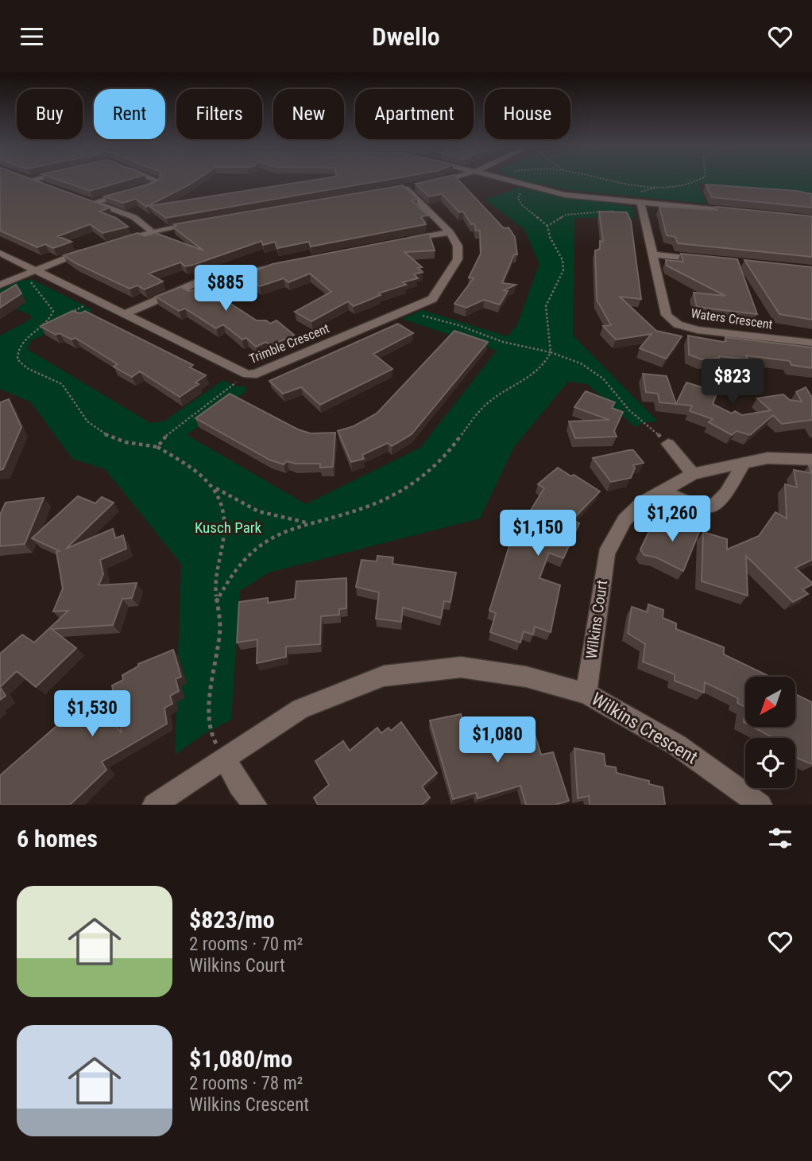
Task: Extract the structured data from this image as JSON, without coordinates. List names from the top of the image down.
{
  "streets": {
    "street": [
      "Waters Crescent",
      "Trimble Crescent",
      "Wilkins Court",
      "Wilkins Crescent"
    ]
  },
  "crossings": [
    ["Wilkins Court", "Wilkins Crescent"]
  ],
  "parks": ["Kusch Park"],
  "north": "bottom left",
  "page": {
    "header": "Dwello",
    "chip": [
      "Buy",
      "Rent",
      "Filters",
      "New",
      "Apartment",
      "House"
    ],
    "price": [
      "$885",
      "$823",
      "$1,260",
      "$1,150",
      "$1,530",
      "$1,080"
    ],
    "heading": "6 homes",
    "list": [
      {
        "name": "$823/mo",
        "note": "2 rooms · 70 m² · Wilkins Court"
      },
      {
        "name": "$1,080/mo",
        "note": "2 rooms · 78 m² · Wilkins Crescent"
      }
    ]
  }
}
